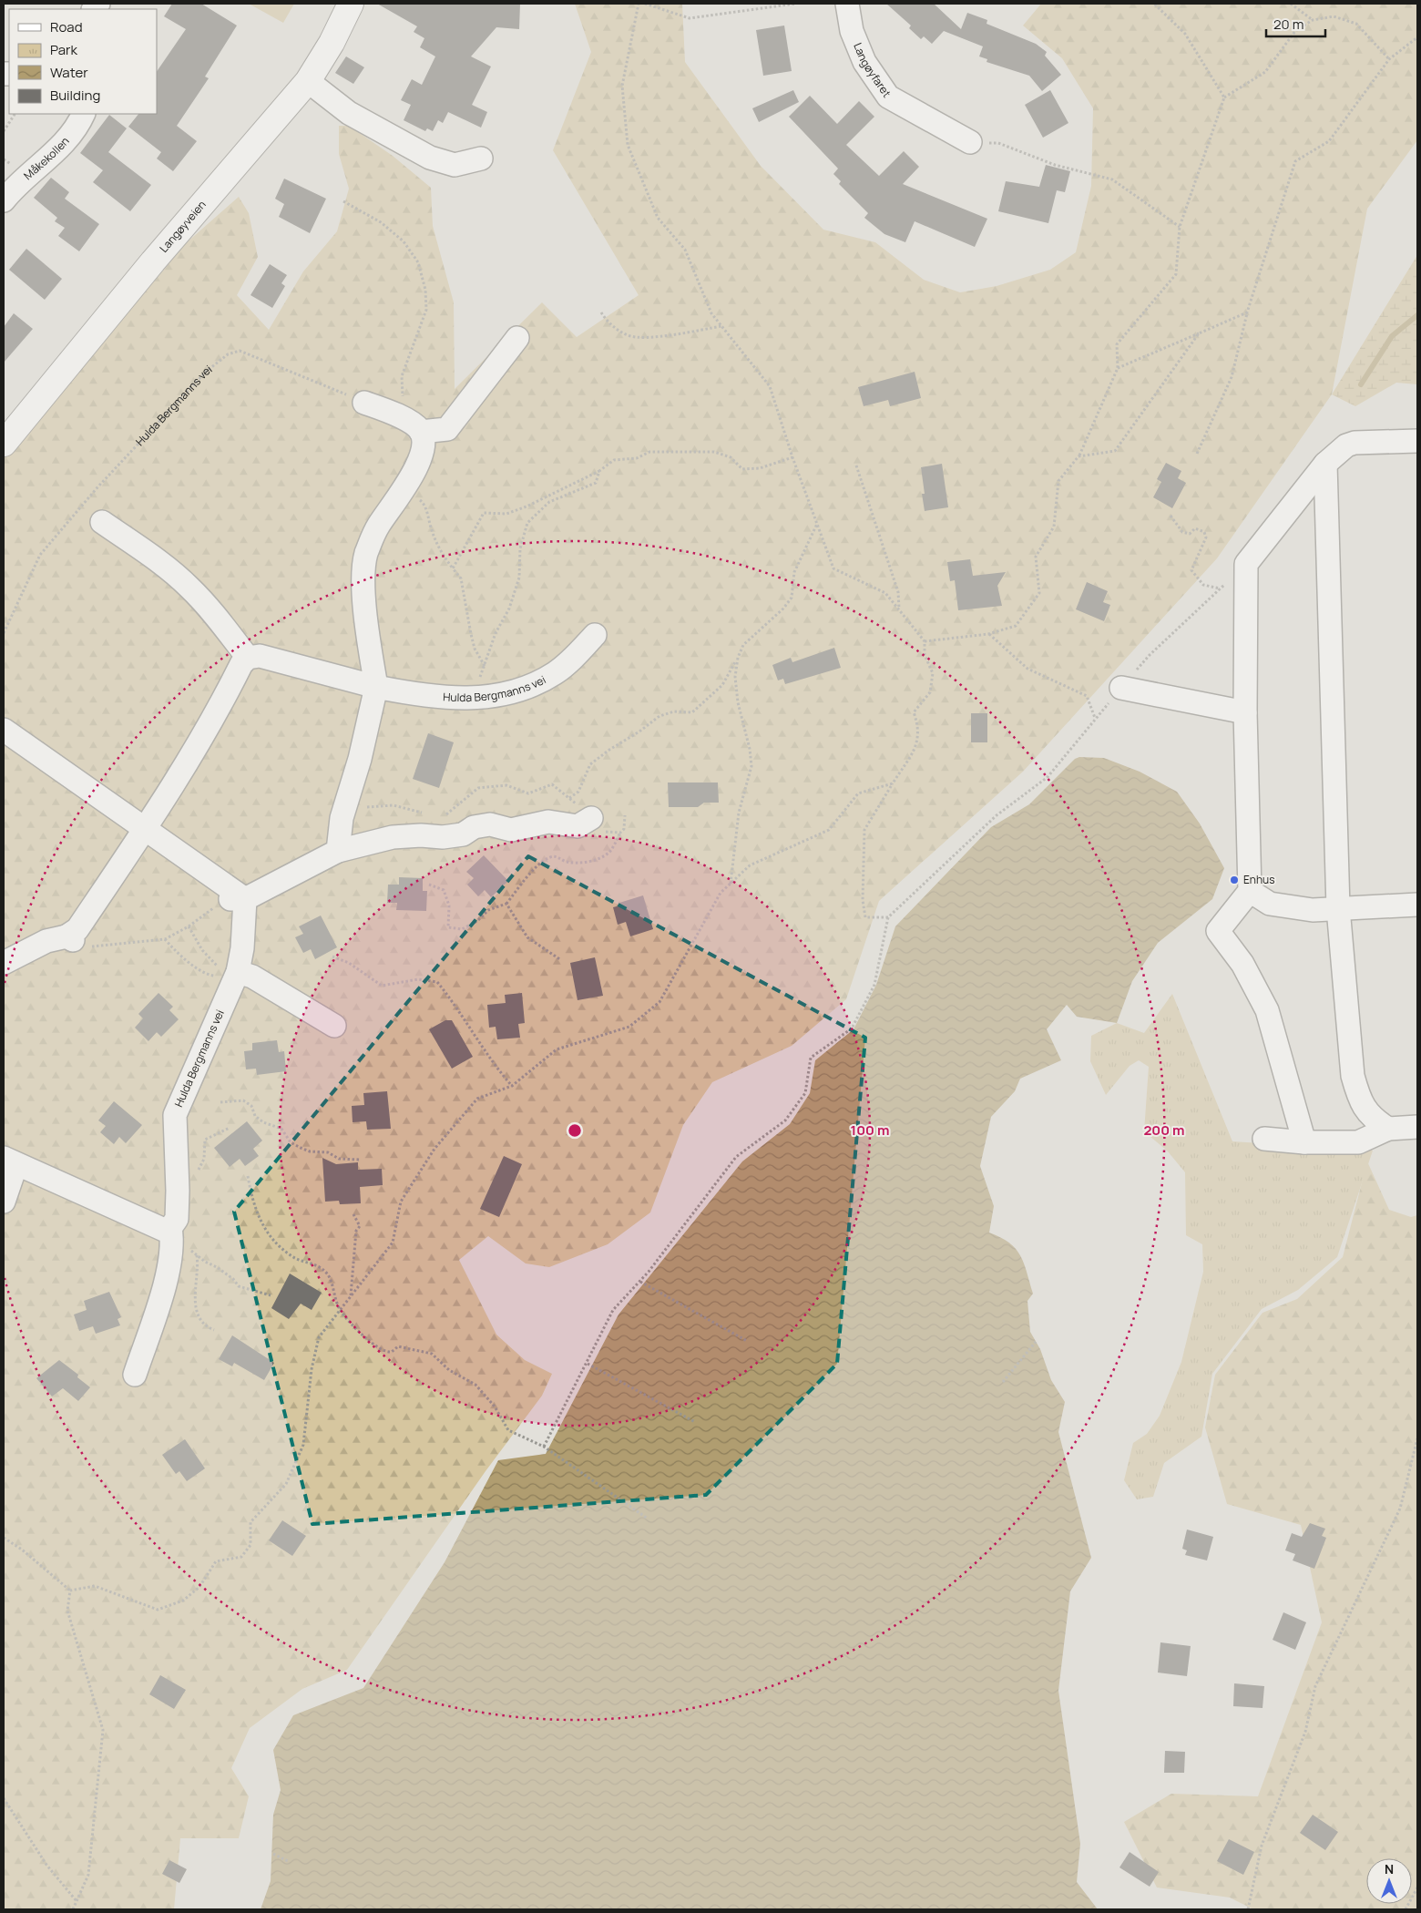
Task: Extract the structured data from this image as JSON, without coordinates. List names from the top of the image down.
{
  "streets": {
    "main road": ["Langøyveien"],
    "street": ["Langøyfaret", "Måkekollen", "Hulda Bergmanns vei"]
  },
  "places": ["Enhus"],
  "legend": [
    "Road",
    "Park",
    "Water",
    "Building"
  ],
  "scale_bar": "20 m",
  "north": "top",
  "rings": ["100 m", "200 m"]
}
